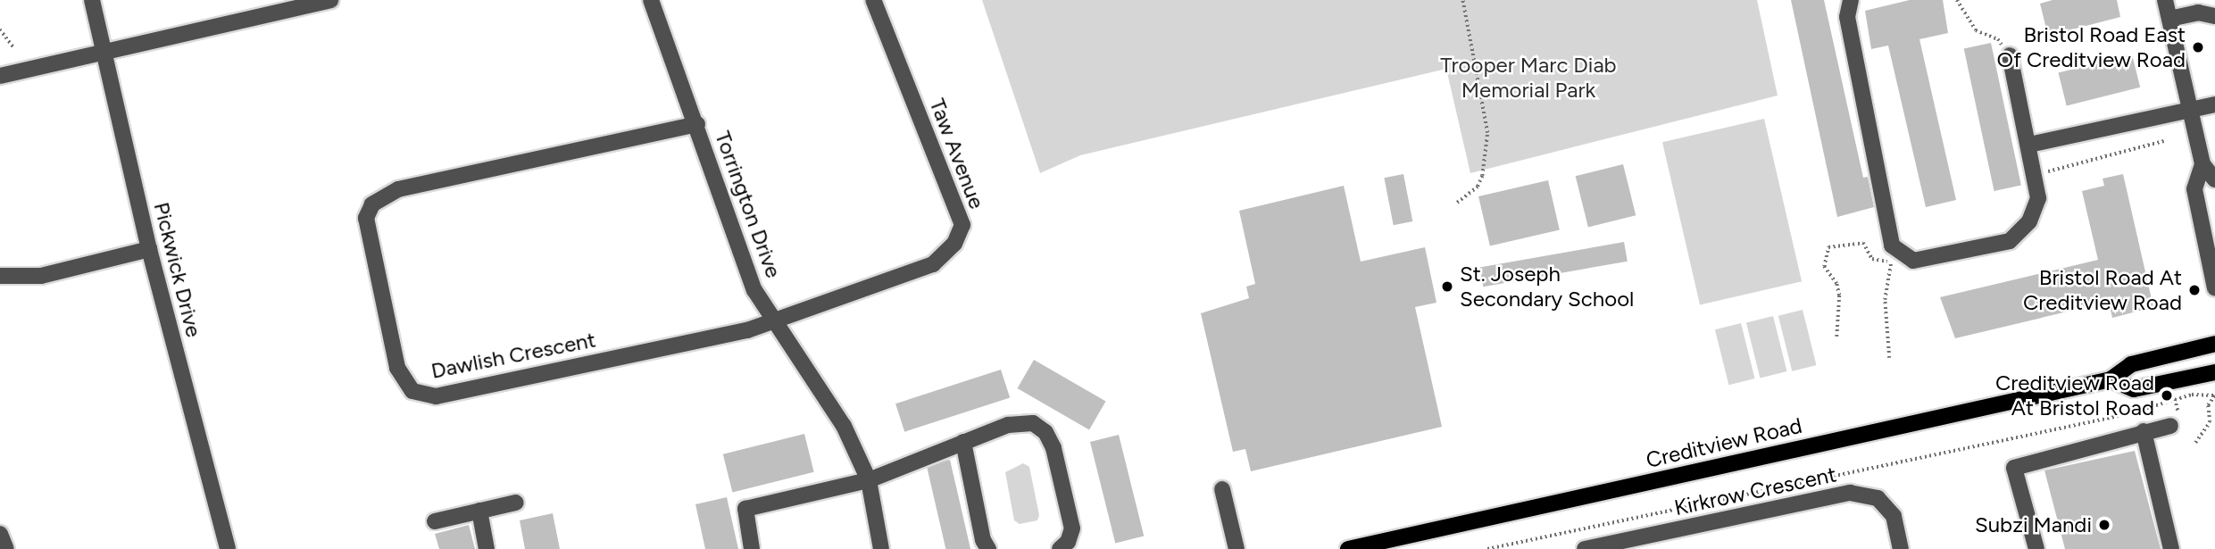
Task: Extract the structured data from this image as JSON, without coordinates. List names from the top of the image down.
{
  "streets": {
    "main road": ["Creditview Road"],
    "street": [
      "Taw Avenue",
      "Torrington Drive",
      "Pickwick Drive",
      "Dawlish Crescent",
      "Kirkrow Crescent"
    ]
  },
  "crossings": [
    ["Taw Avenue", "Torrington Drive"],
    ["Taw Avenue", "Dawlish Crescent"],
    ["Torrington Drive", "Dawlish Crescent"]
  ],
  "parks": ["Trooper Marc Diab Memorial Park"],
  "places": [
    "Bristol Road East Of Creditview Road",
    "St. Joseph Secondary School",
    "Bristol Road At Creditview Road",
    "Creditview Road At Bristol Road",
    "Subzi Mandi"
  ]
}
